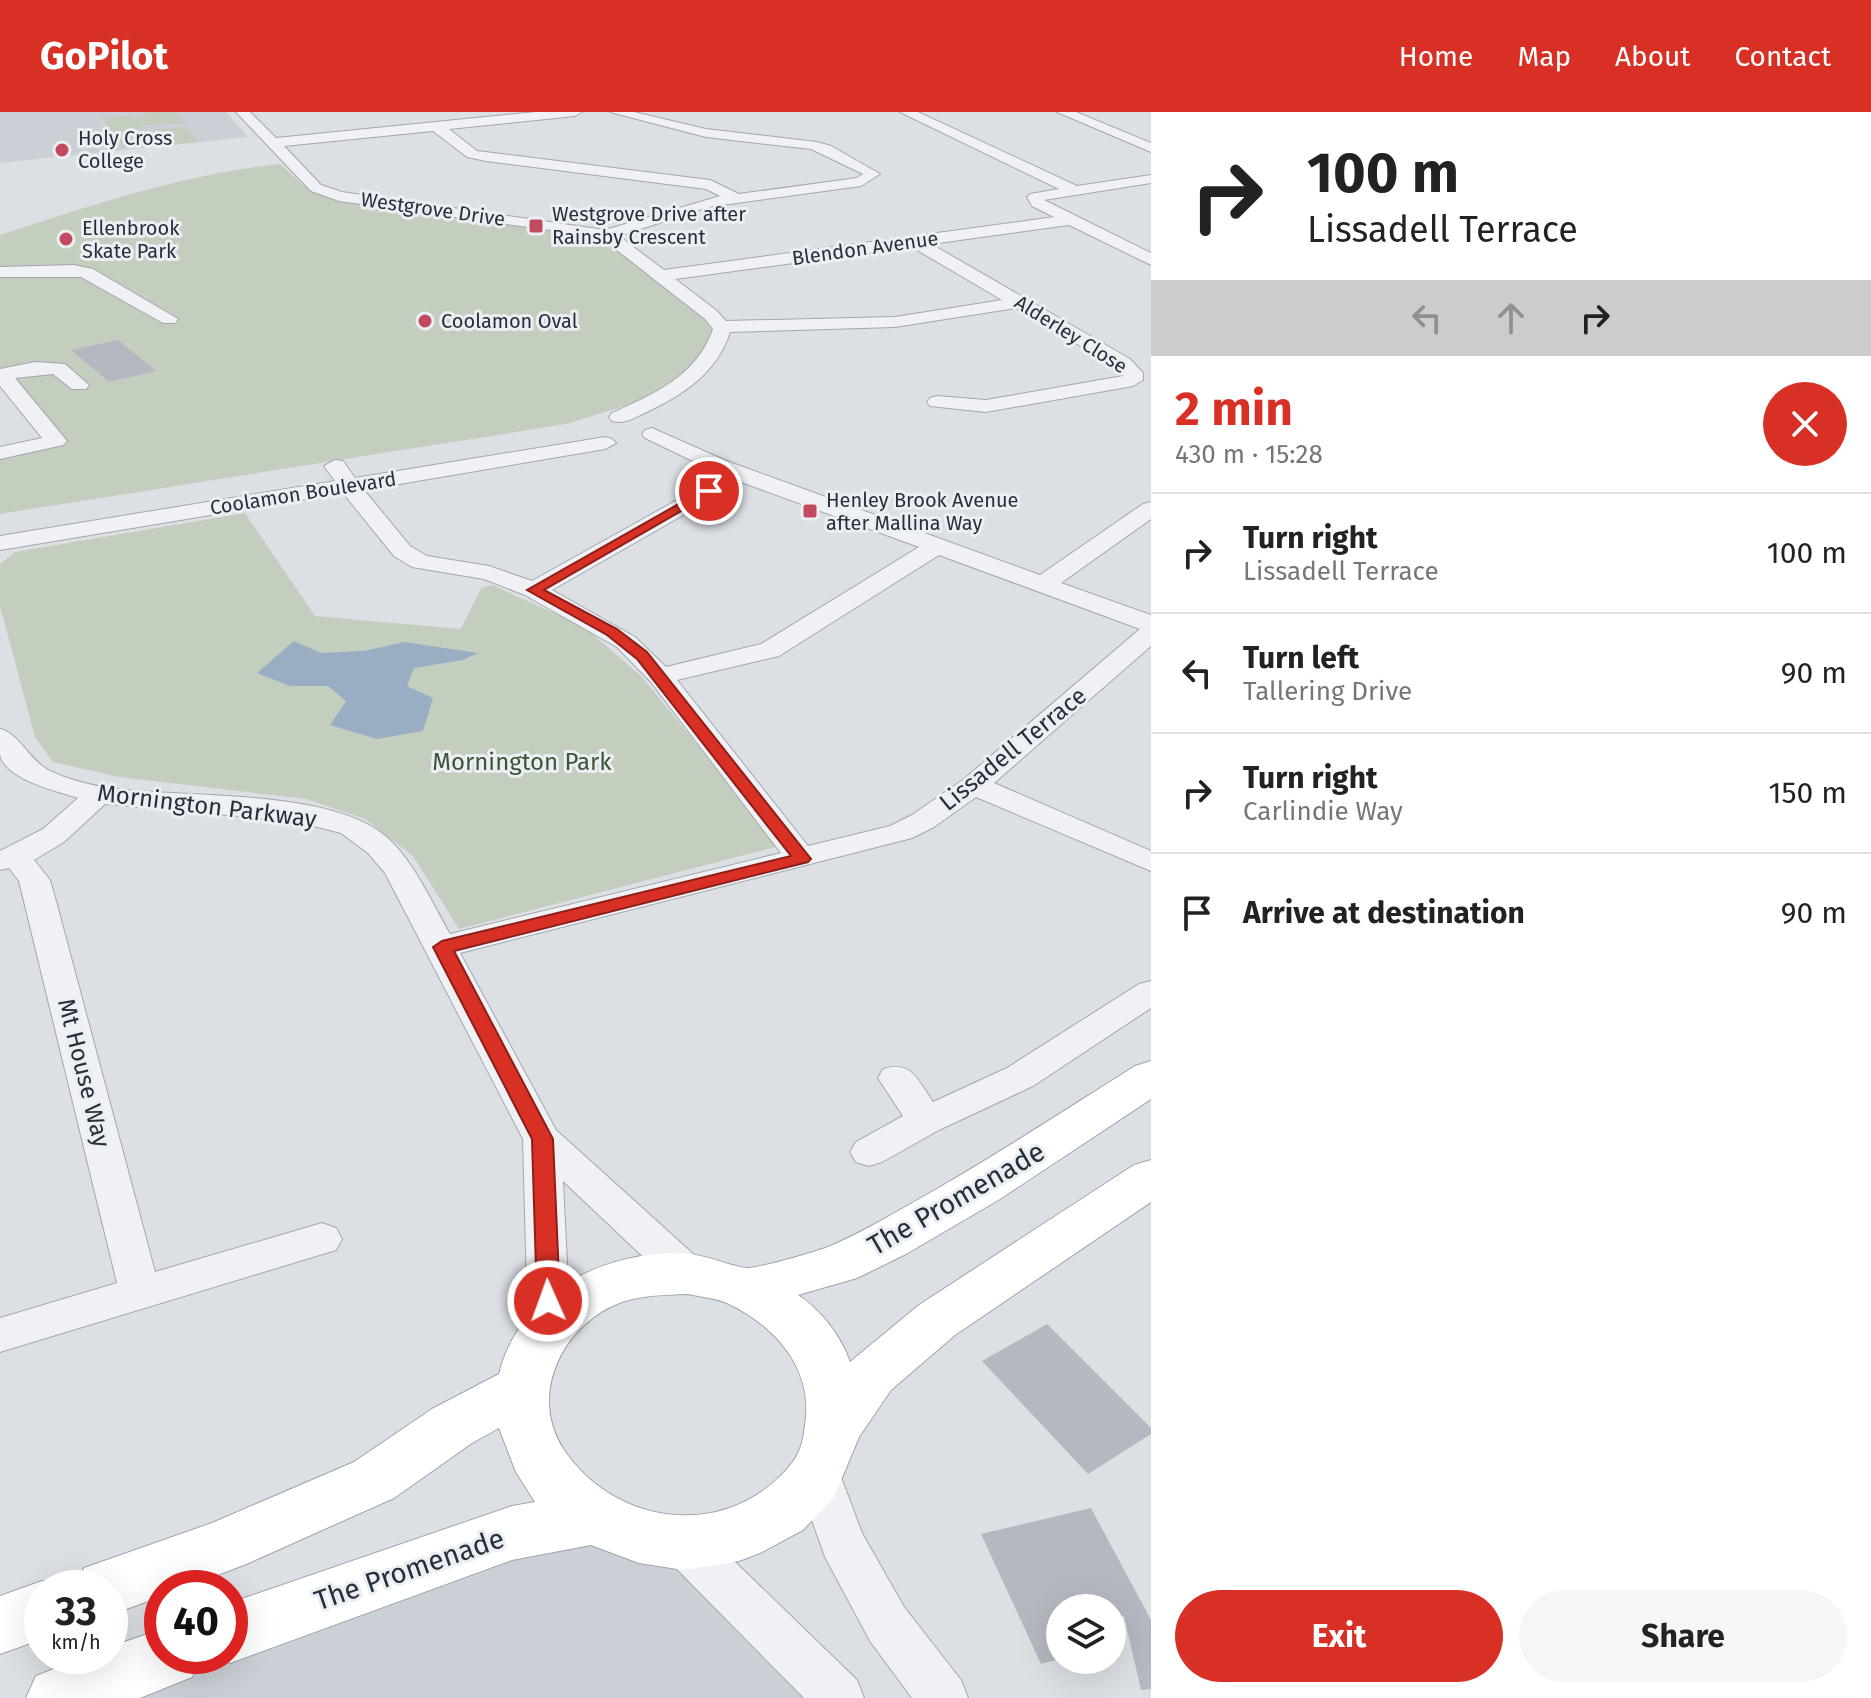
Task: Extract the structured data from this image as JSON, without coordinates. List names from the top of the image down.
{
  "streets": {
    "main road": ["The Promenade"],
    "street": [
      "Westgrove Drive",
      "Blendon Avenue",
      "Alderley Close",
      "Coolamon Boulevard",
      "Lissadell Terrace",
      "Mornington Parkway",
      "Mt House Way"
    ]
  },
  "crossings": [
    ["Westgrove Drive", "Blendon Avenue"],
    ["Blendon Avenue", "Alderley Close"],
    ["Lissadell Terrace", "Mornington Parkway"]
  ],
  "parks": ["Mornington Park"],
  "places": {
    "other": ["Holy Cross College", "Ellenbrook Skate Park", "Coolamon Oval"],
    "transit": ["Westgrove Drive after Rainsby Crescent", "Henley Brook Avenue after Mallina Way"]
  },
  "page": {
    "header": "GoPilot",
    "nav": [
      "Home",
      "Map",
      "About",
      "Contact"
    ],
    "turn": ["100 m", "Lissadell Terrace"],
    "heading": ["2 min", "430 m · 15:28"],
    "list": [
      {
        "name": "Turn right",
        "note": "Lissadell Terrace",
        "value": "100 m"
      },
      {
        "name": "Turn left",
        "note": "Tallering Drive",
        "value": "90 m"
      },
      {
        "name": "Turn right",
        "note": "Carlindie Way",
        "value": "150 m"
      },
      {
        "name": "Arrive at destination",
        "value": "90 m"
      }
    ],
    "speed": "33 km/h",
    "limit": "40",
    "buttons": ["Exit", "Share"]
  }
}
